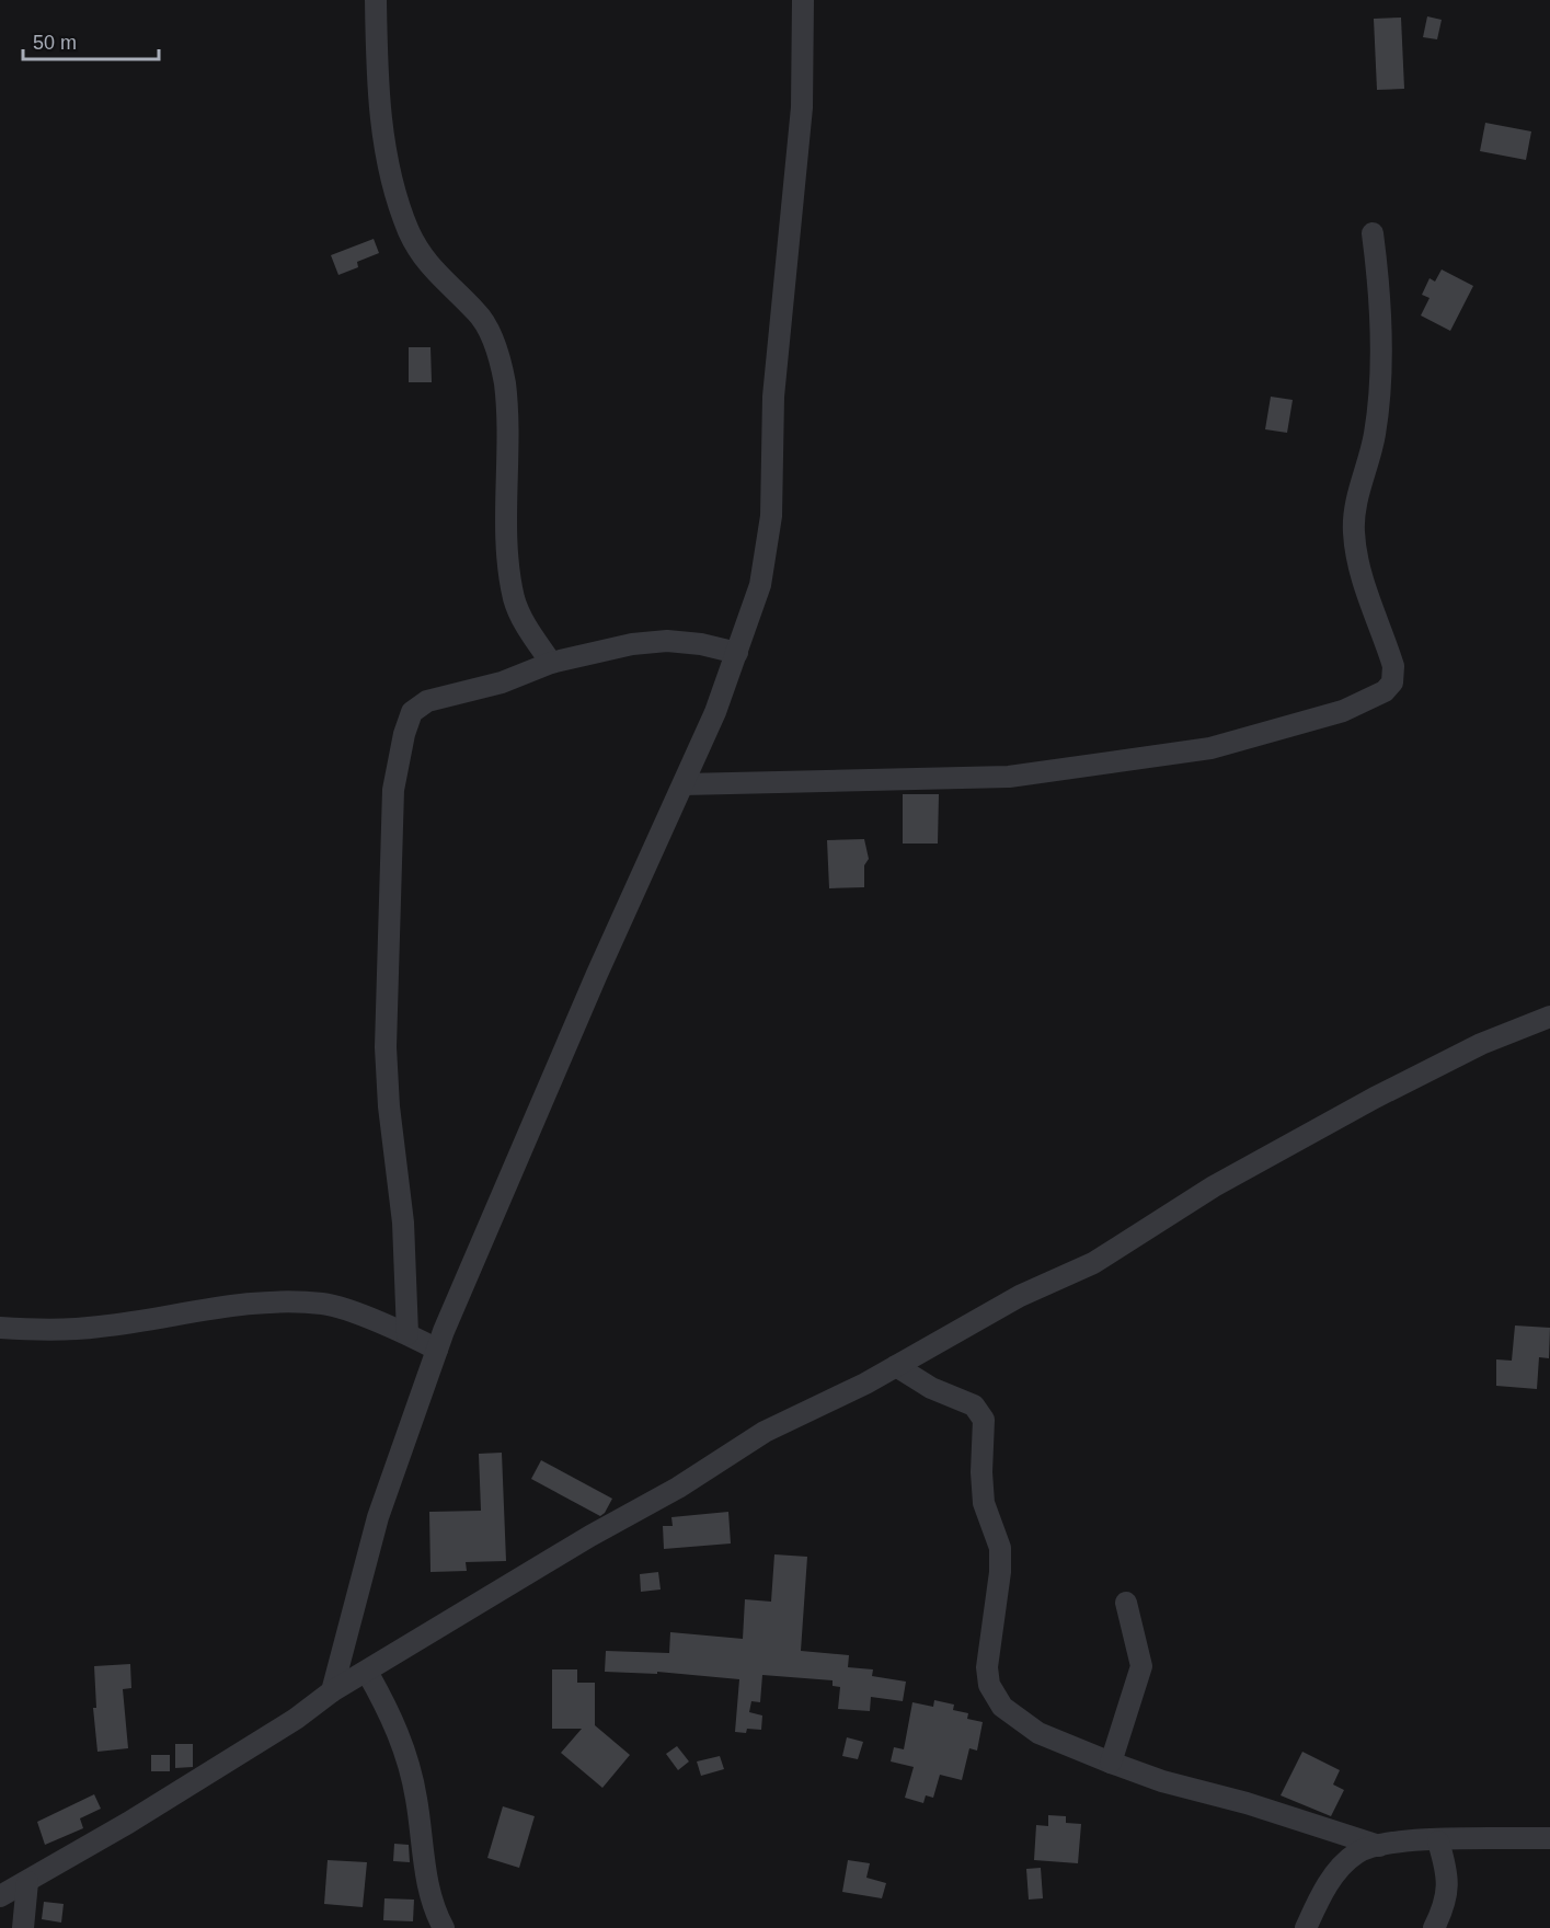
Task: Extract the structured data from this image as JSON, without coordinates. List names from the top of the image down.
{
  "scale_bar": "50 m"
}
